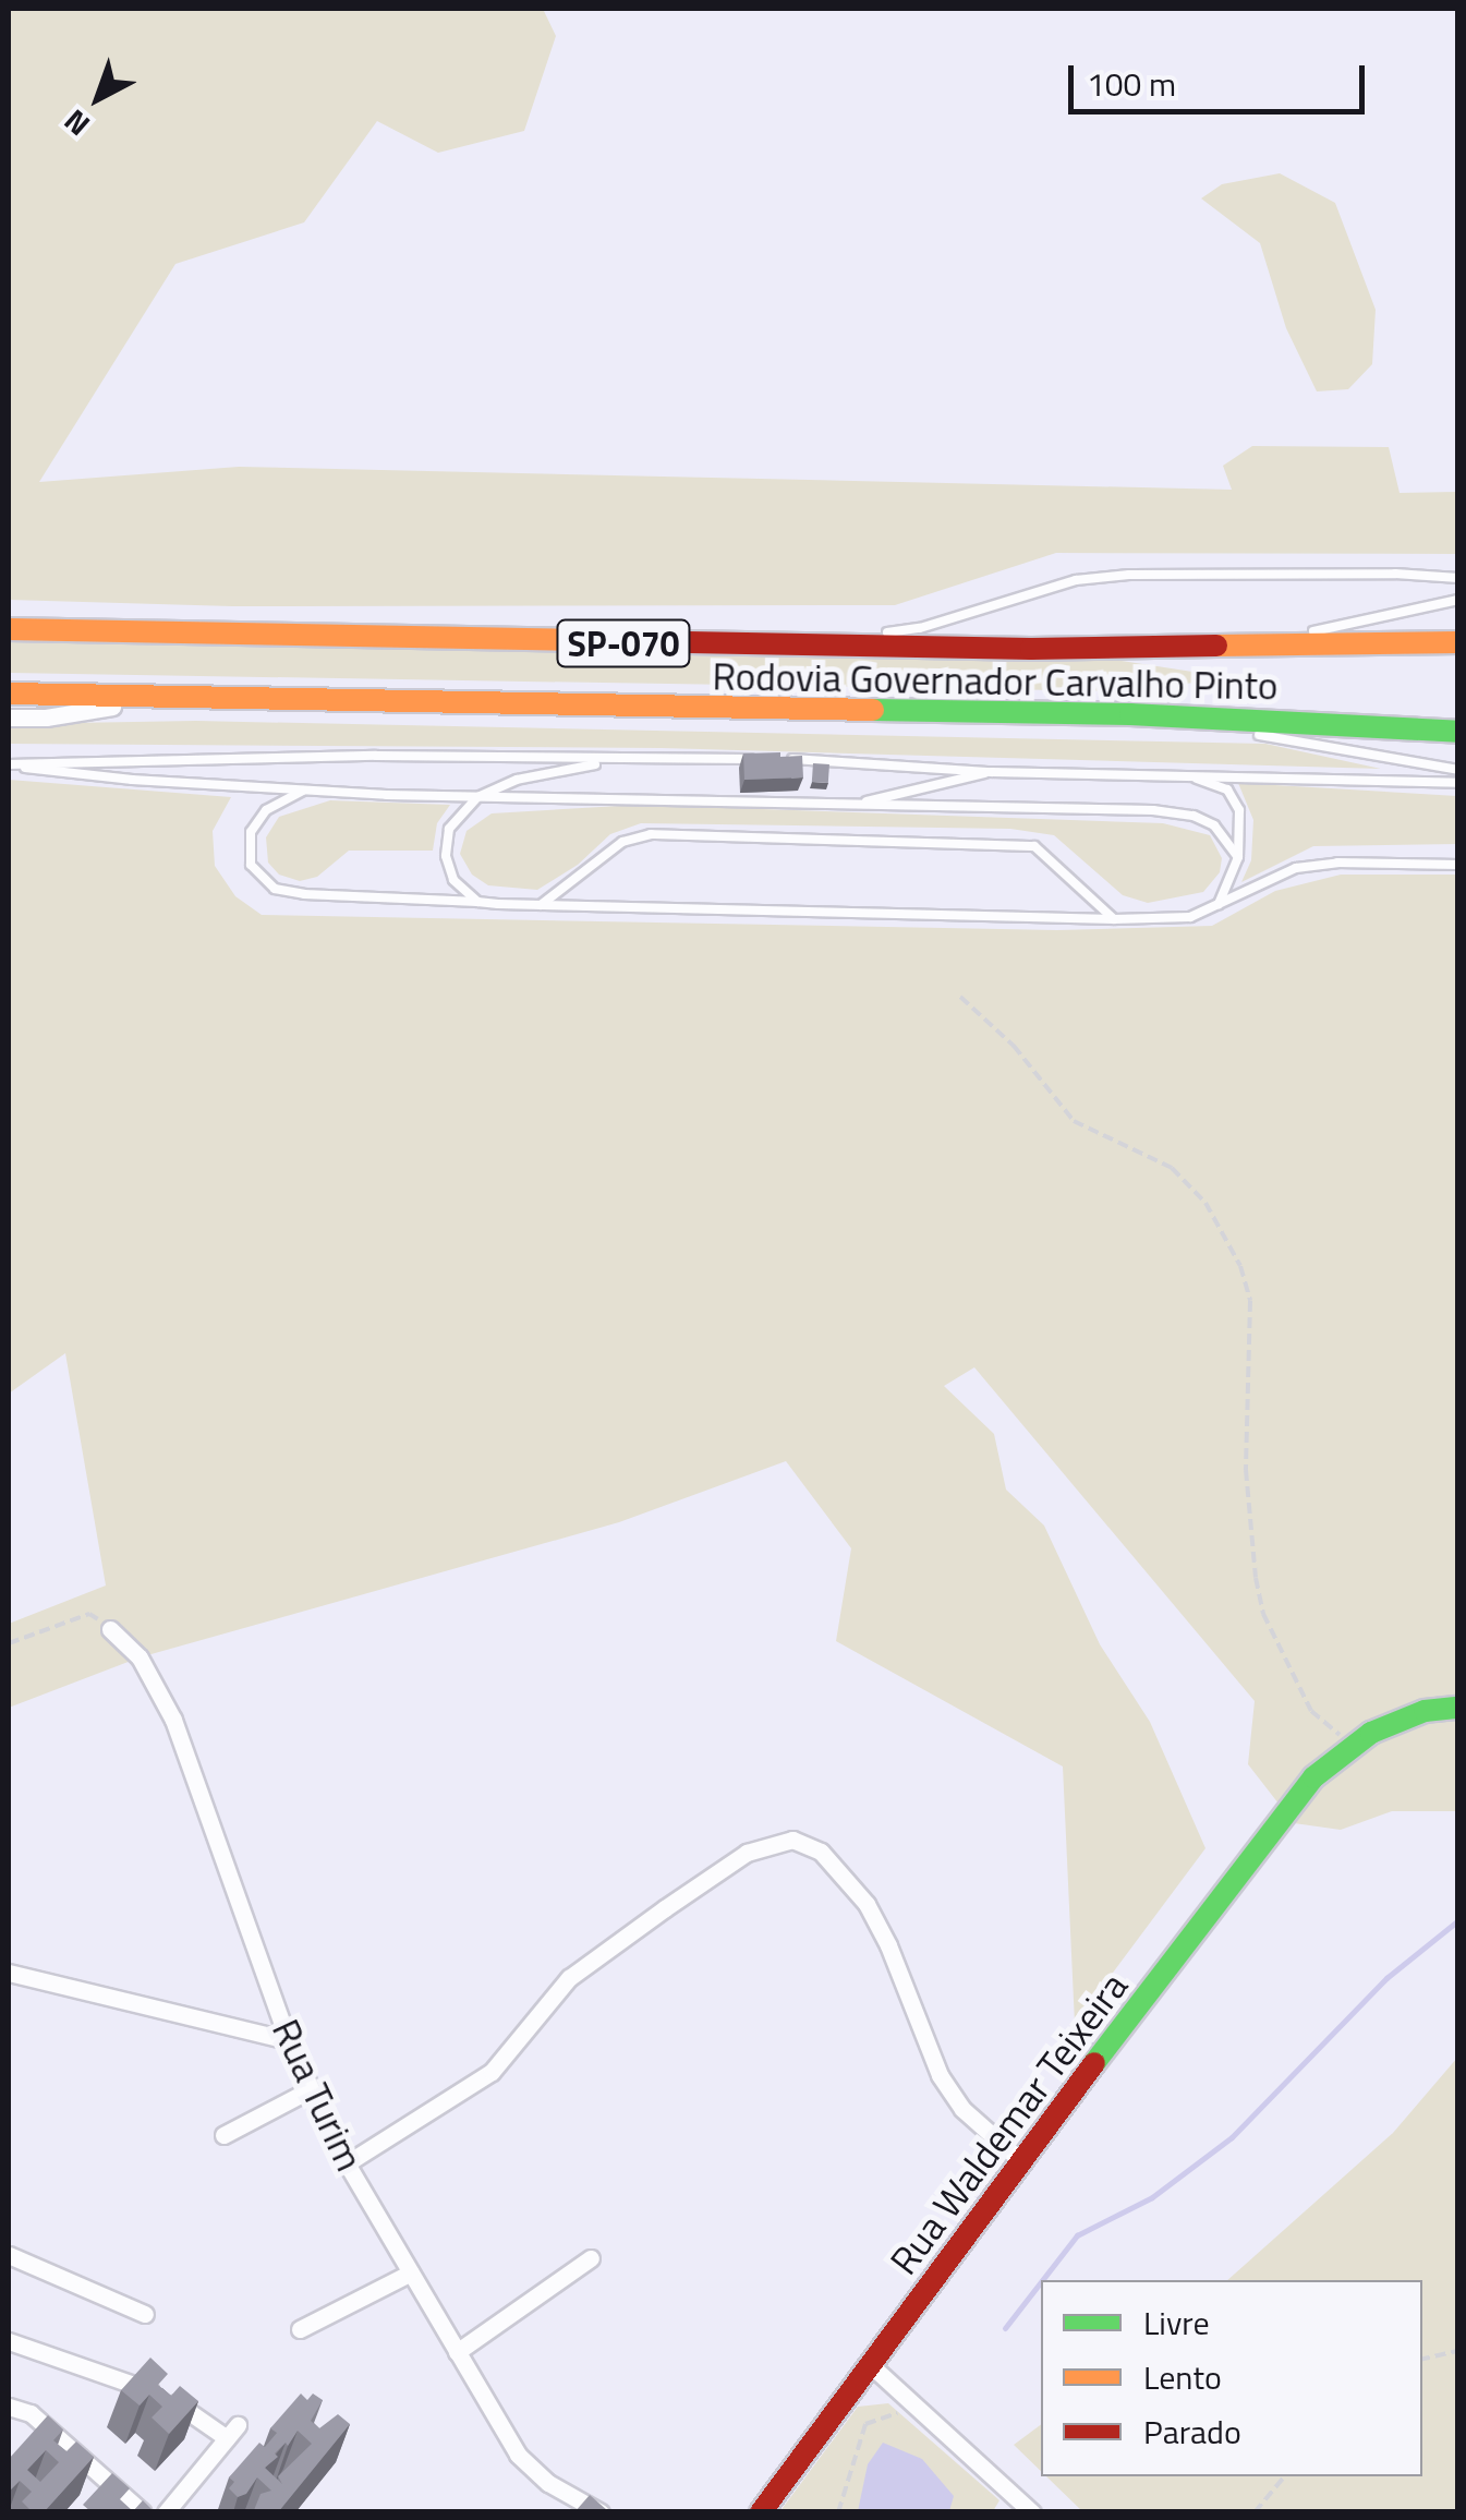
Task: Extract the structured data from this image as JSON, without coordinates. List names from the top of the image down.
{
  "streets": {
    "main road": ["SP-070", "Rodovia Governador Carvalho Pinto", "Rua Waldemar Teixeira"],
    "street": ["Rua Turim"]
  },
  "legend": ["Livre", "Lento", "Parado"],
  "scale_bar": "100 m",
  "north": "bottom left"
}
